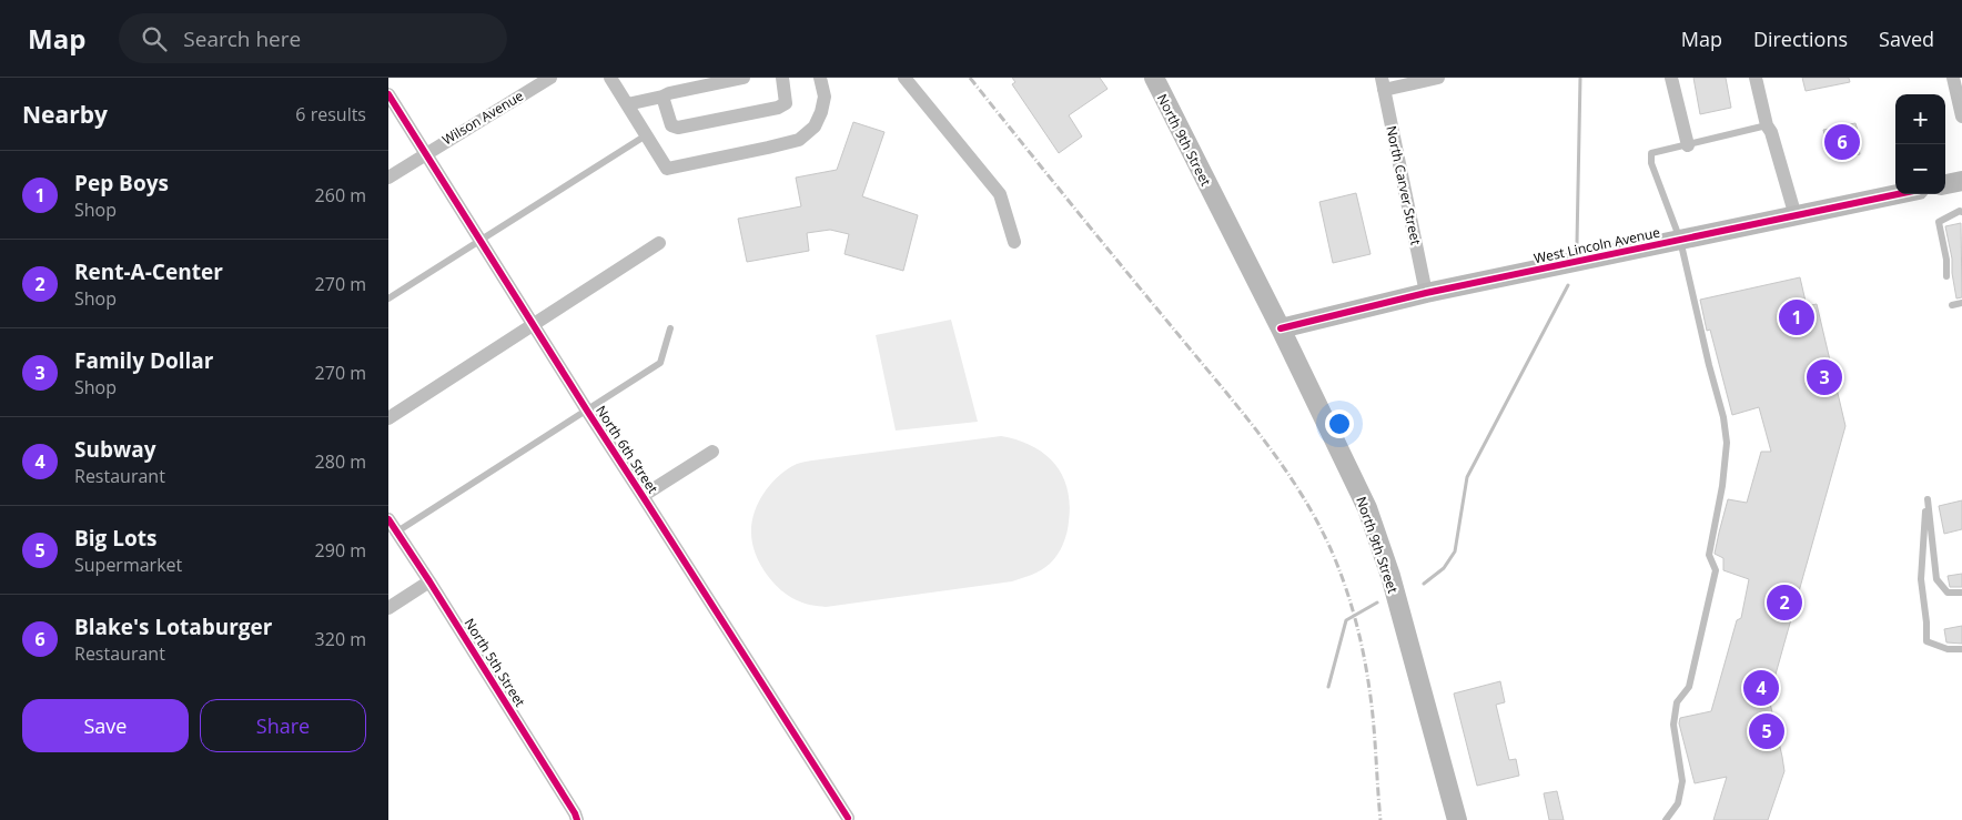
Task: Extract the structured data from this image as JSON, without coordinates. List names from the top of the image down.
{
  "streets": {
    "main road": ["North 9th Street", "West Lincoln Avenue"],
    "street": [
      "Wilson Avenue",
      "North Carver Street",
      "North 6th Street",
      "North 5th Street"
    ]
  },
  "crossings": [
    ["Wilson Avenue", "North 6th Street"],
    ["North 9th Street", "West Lincoln Avenue"],
    ["North Carver Street", "West Lincoln Avenue"]
  ],
  "page": {
    "header": "Map",
    "search": "Search here",
    "nav": ["Map", "Directions", "Saved"],
    "heading": ["Nearby", "6 results"],
    "map_buttons": ["+", "−"],
    "pins": [
      "6",
      "1",
      "3",
      "2",
      "4",
      "5"
    ],
    "list": [
      {
        "mark": "1",
        "name": "Pep Boys",
        "note": "Shop",
        "value": "260 m"
      },
      {
        "mark": "2",
        "name": "Rent-A-Center",
        "note": "Shop",
        "value": "270 m"
      },
      {
        "mark": "3",
        "name": "Family Dollar",
        "note": "Shop",
        "value": "270 m"
      },
      {
        "mark": "4",
        "name": "Subway",
        "note": "Restaurant",
        "value": "280 m"
      },
      {
        "mark": "5",
        "name": "Big Lots",
        "note": "Supermarket",
        "value": "290 m"
      },
      {
        "mark": "6",
        "name": "Blake's Lotaburger",
        "note": "Restaurant",
        "value": "320 m"
      }
    ],
    "buttons": ["Save", "Share"]
  }
}
